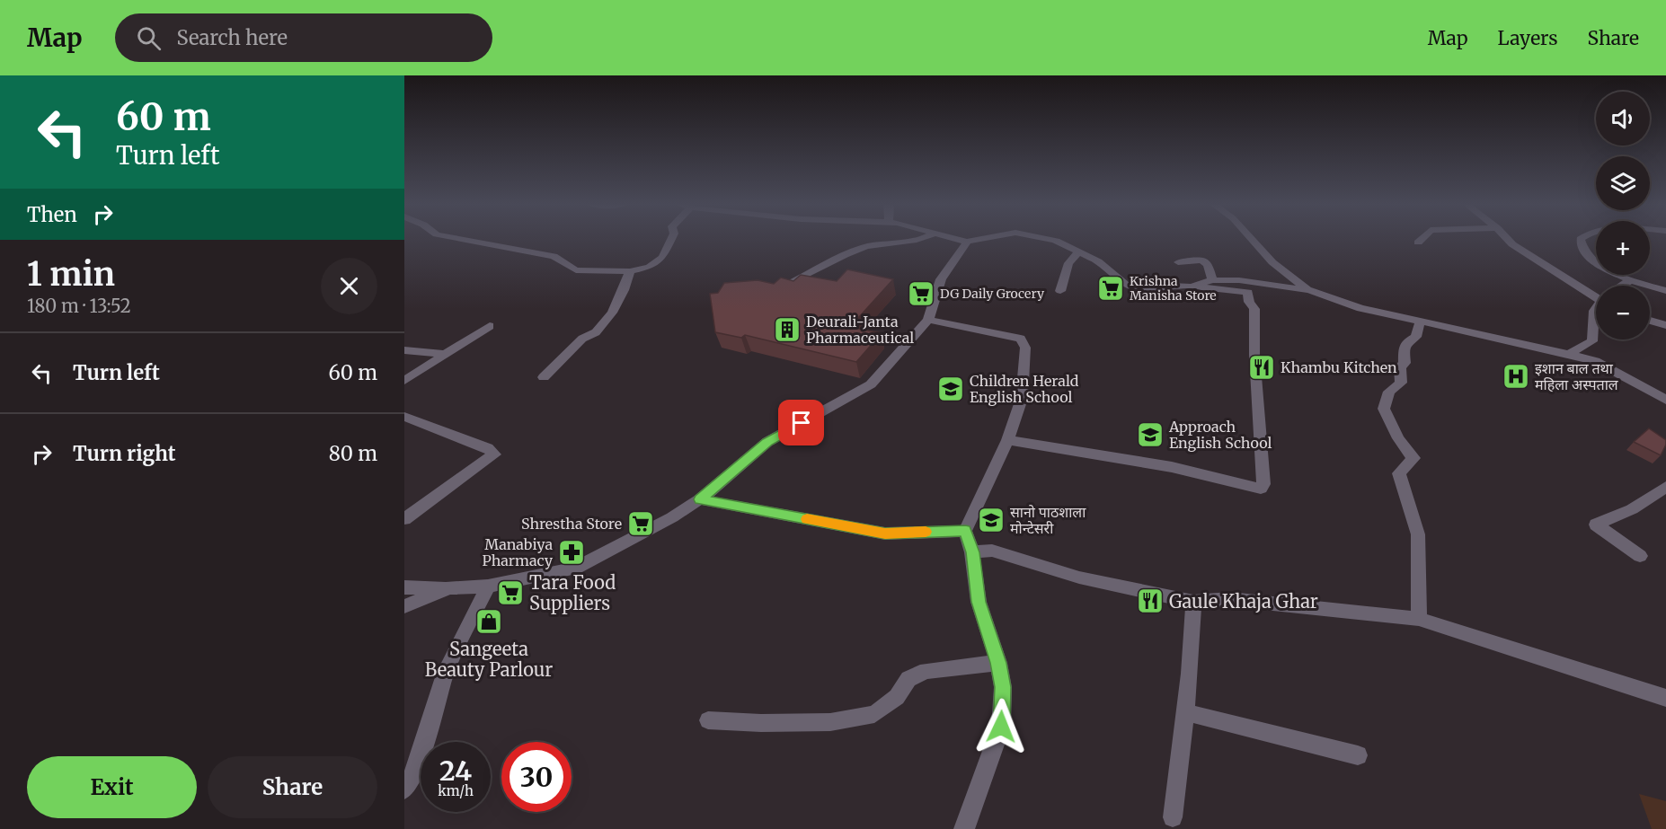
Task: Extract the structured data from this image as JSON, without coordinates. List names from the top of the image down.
{
  "places": {
    "supermarket": [
      "Krishna Manisha Store",
      "DG Daily Grocery",
      "Shrestha Store",
      "Tara Food Suppliers"
    ],
    "building": ["Deurali-Janta Pharmaceutical"],
    "restaurant": ["Khambu Kitchen", "Gaule Khaja Ghar"],
    "hospital": ["इशान बाल तथा महिला अस्पताल"],
    "school or university": ["Children Herald English School", "Approach English School", "सानो पाठशाला मोन्टेसरी"],
    "pharmacy": ["Manabiya Pharmacy"],
    "shop": ["Sangeeta Beauty Parlour"]
  },
  "page": {
    "header": "Map",
    "search": "Search here",
    "nav": ["Map", "Layers", "Share"],
    "turn": ["60 m", "Turn left"],
    "map_buttons": ["+", "−"],
    "then": "Then",
    "heading": ["1 min", "180 m · 13:52"],
    "list": [
      {
        "name": "Turn left",
        "value": "60 m"
      },
      {
        "name": "Turn right",
        "value": "80 m"
      }
    ],
    "speed": "24 km/h",
    "limit": "30",
    "buttons": ["Exit", "Share"]
  }
}
